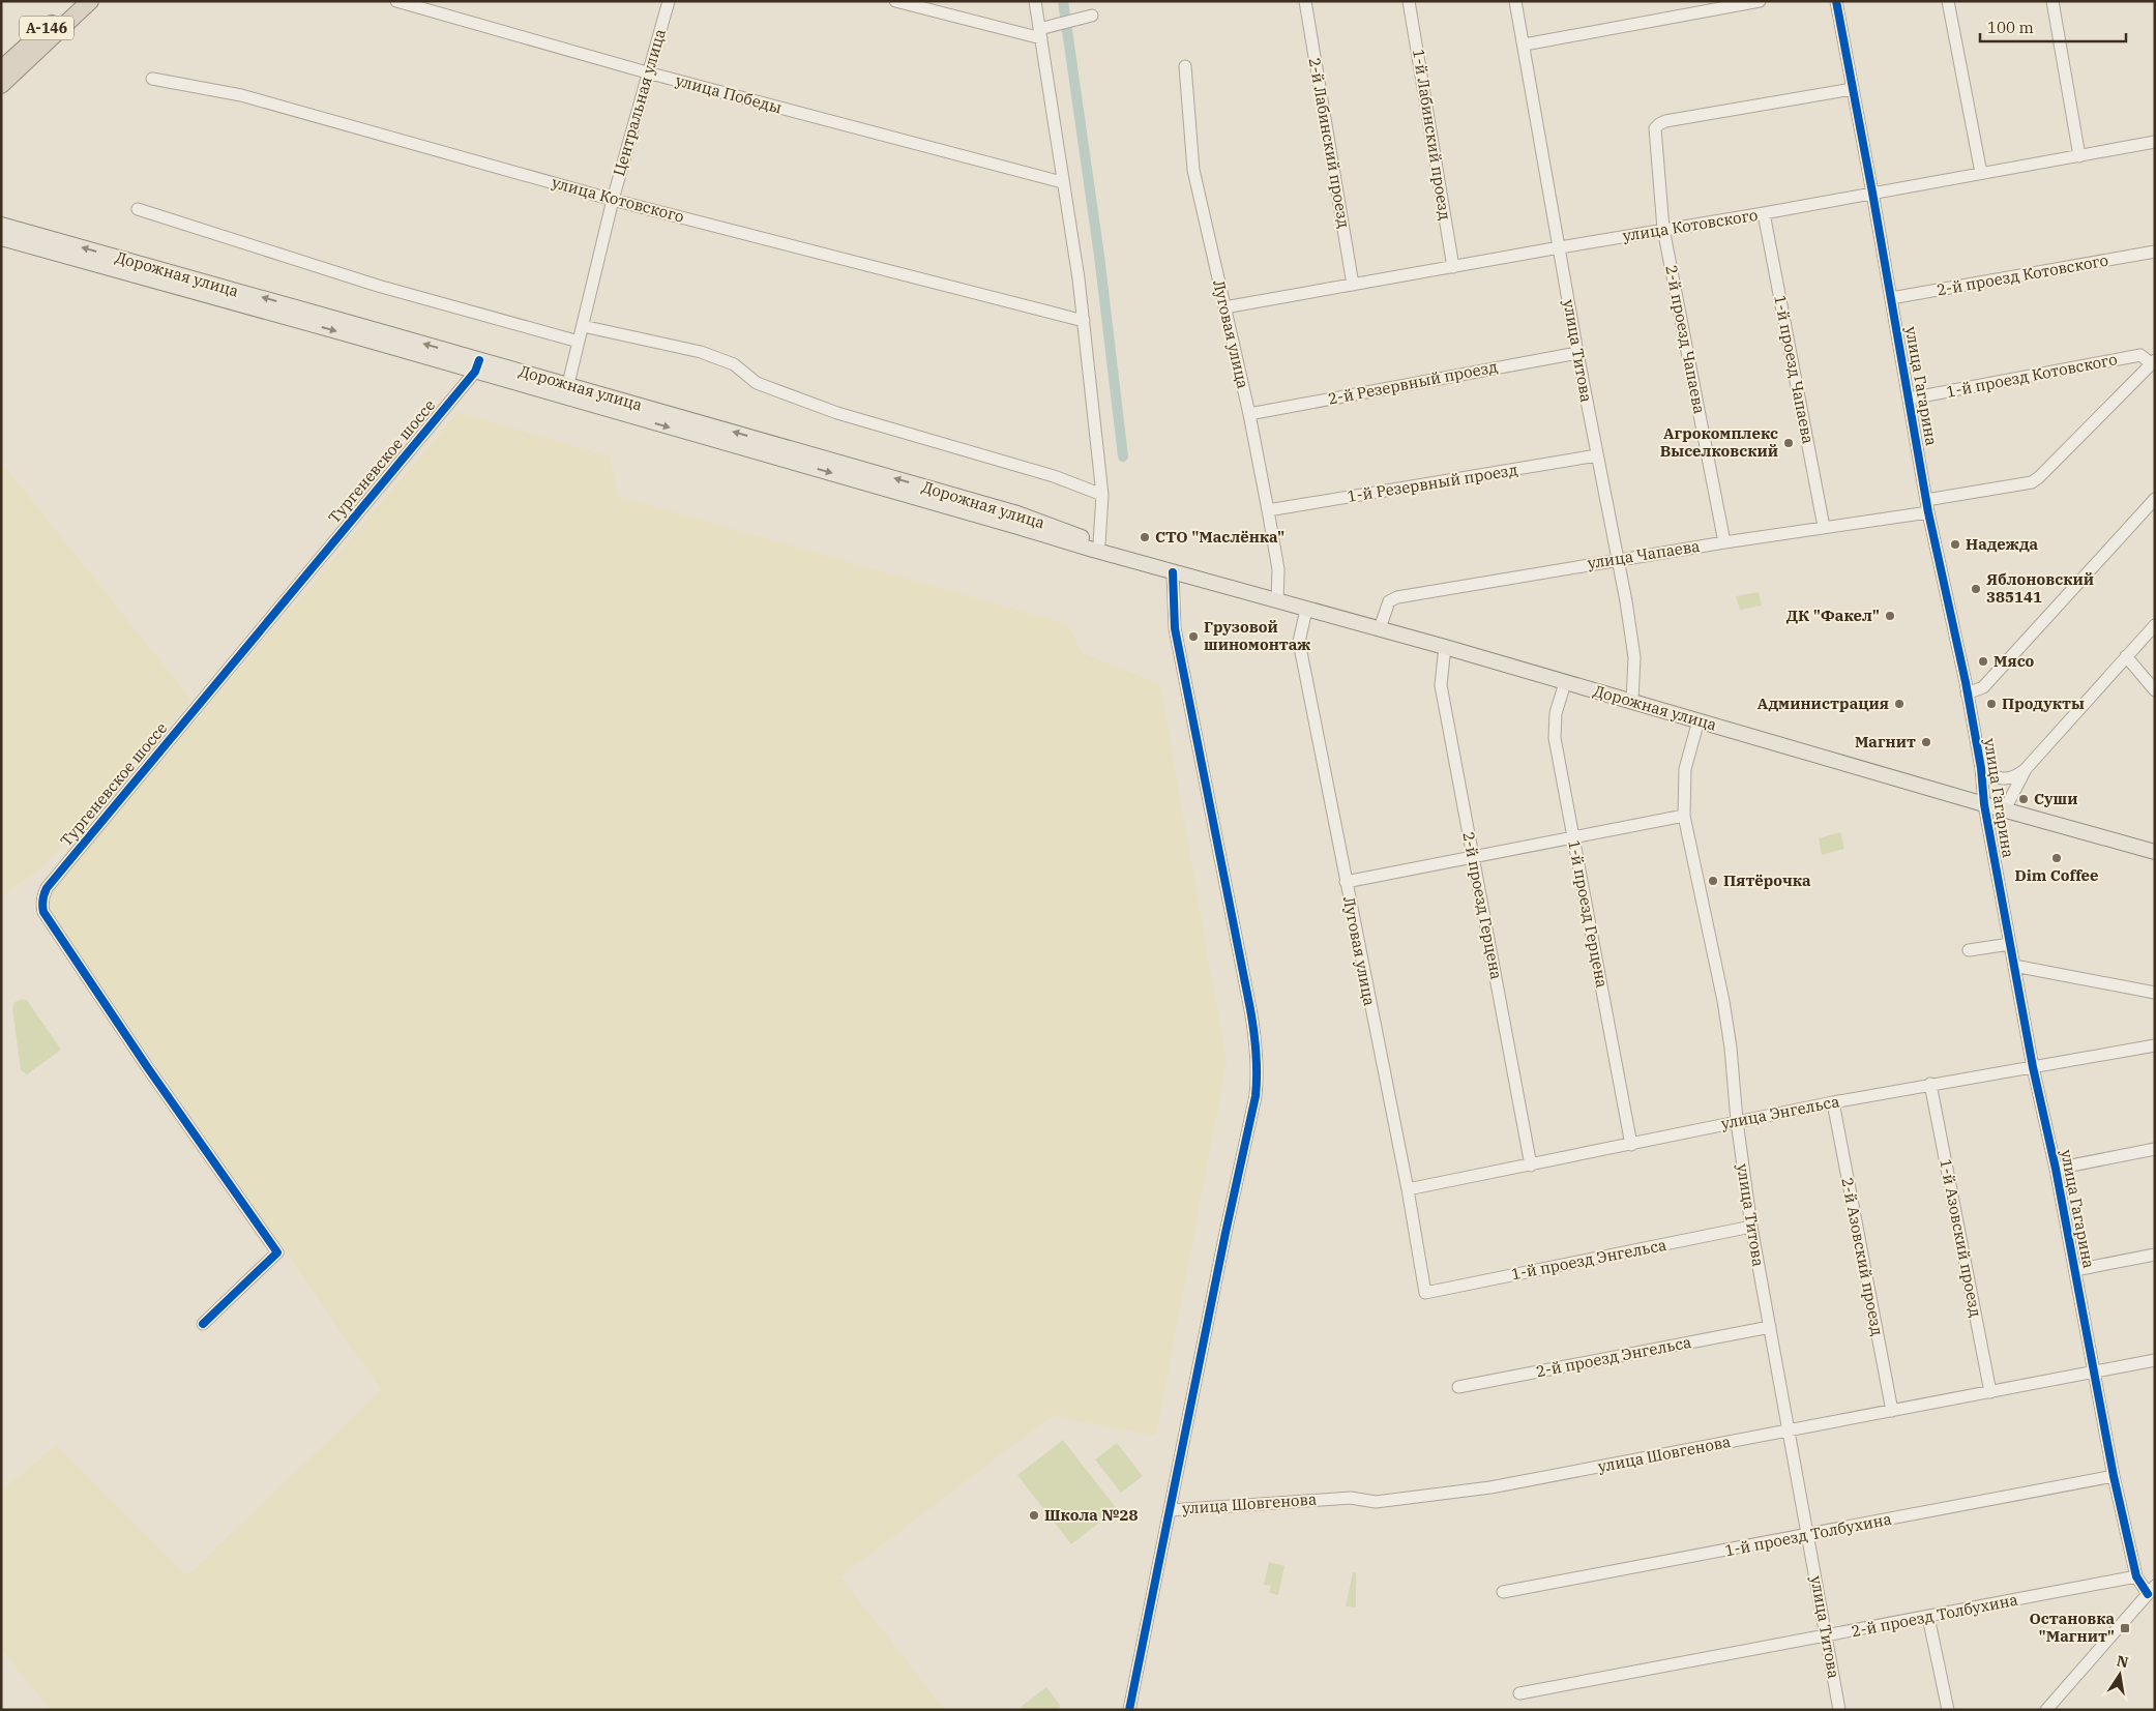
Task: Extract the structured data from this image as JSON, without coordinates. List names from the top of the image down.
{
  "streets": {
    "highway": ["А-146"],
    "main road": ["Дорожная улица"],
    "street": [
      "улица Победы",
      "Центральная улица",
      "1-й Лабинский проезд",
      "2-й Лабинский проезд",
      "улица Котовского",
      "2-й проезд Котовского",
      "Луговая улица",
      "2-й проезд Чапаева",
      "улица Титова",
      "1-й проезд Чапаева",
      "1-й проезд Котовского",
      "2-й Резервный проезд",
      "улица Гагарина",
      "Тургеневское шоссе",
      "1-й Резервный проезд",
      "улица Чапаева",
      "2-й проезд Герцена",
      "1-й проезд Герцена",
      "улица Энгельса",
      "1-й Азовский проезд",
      "2-й Азовский проезд",
      "1-й проезд Энгельса",
      "2-й проезд Энгельса",
      "улица Шовгенова",
      "1-й проезд Толбухина",
      "2-й проезд Толбухина"
    ]
  },
  "crossings": [
    ["улица Победы", "Центральная улица"],
    ["Центральная улица", "улица Котовского"],
    ["Центральная улица", "Дорожная улица"],
    ["1-й Лабинский проезд", "улица Котовского"],
    ["2-й Лабинский проезд", "улица Котовского"],
    ["улица Котовского", "Луговая улица"],
    ["улица Котовского", "2-й проезд Чапаева"],
    ["улица Котовского", "улица Титова"],
    ["улица Котовского", "1-й проезд Чапаева"],
    ["улица Котовского", "улица Гагарина"],
    ["Дорожная улица", "Луговая улица"],
    ["Дорожная улица", "улица Титова"],
    ["Дорожная улица", "улица Гагарина"],
    ["Дорожная улица", "Тургеневское шоссе"],
    ["Дорожная улица", "улица Чапаева"],
    ["Дорожная улица", "2-й проезд Герцена"],
    ["Дорожная улица", "1-й проезд Герцена"],
    ["2-й проезд Котовского", "улица Гагарина"],
    ["Луговая улица", "2-й Резервный проезд"],
    ["Луговая улица", "1-й Резервный проезд"],
    ["Луговая улица", "улица Энгельса"],
    ["Луговая улица", "1-й проезд Энгельса"],
    ["2-й проезд Чапаева", "улица Гагарина"],
    ["2-й проезд Чапаева", "улица Чапаева"],
    ["улица Титова", "2-й Резервный проезд"],
    ["улица Титова", "1-й Резервный проезд"],
    ["улица Титова", "улица Чапаева"],
    ["улица Титова", "улица Энгельса"],
    ["улица Титова", "1-й проезд Энгельса"],
    ["улица Титова", "2-й проезд Энгельса"],
    ["улица Титова", "улица Шовгенова"],
    ["улица Титова", "1-й проезд Толбухина"],
    ["улица Титова", "2-й проезд Толбухина"],
    ["1-й проезд Чапаева", "улица Чапаева"],
    ["1-й проезд Котовского", "улица Гагарина"],
    ["улица Гагарина", "улица Чапаева"],
    ["улица Гагарина", "улица Энгельса"],
    ["улица Гагарина", "улица Шовгенова"],
    ["улица Гагарина", "1-й проезд Толбухина"],
    ["улица Гагарина", "2-й проезд Толбухина"],
    ["2-й проезд Герцена", "улица Энгельса"],
    ["1-й проезд Герцена", "улица Энгельса"],
    ["улица Энгельса", "1-й Азовский проезд"],
    ["улица Энгельса", "2-й Азовский проезд"],
    ["1-й Азовский проезд", "улица Шовгенова"],
    ["2-й Азовский проезд", "улица Шовгенова"]
  ],
  "places": {
    "other": [
      "Агрокомплекс Выселковский",
      "СТО \"Маслёнка\"",
      "Надежда",
      "Яблоновский 385141",
      "ДК \"Факел\"",
      "Грузовой шиномонтаж",
      "Мясо",
      "Администрация",
      "Продукты",
      "Магнит",
      "Суши",
      "Dim Coffee",
      "Пятёрочка",
      "Школа №28"
    ],
    "transit": ["Остановка \"Магнит\""]
  },
  "scale_bar": "100 m",
  "north": "top"
}
